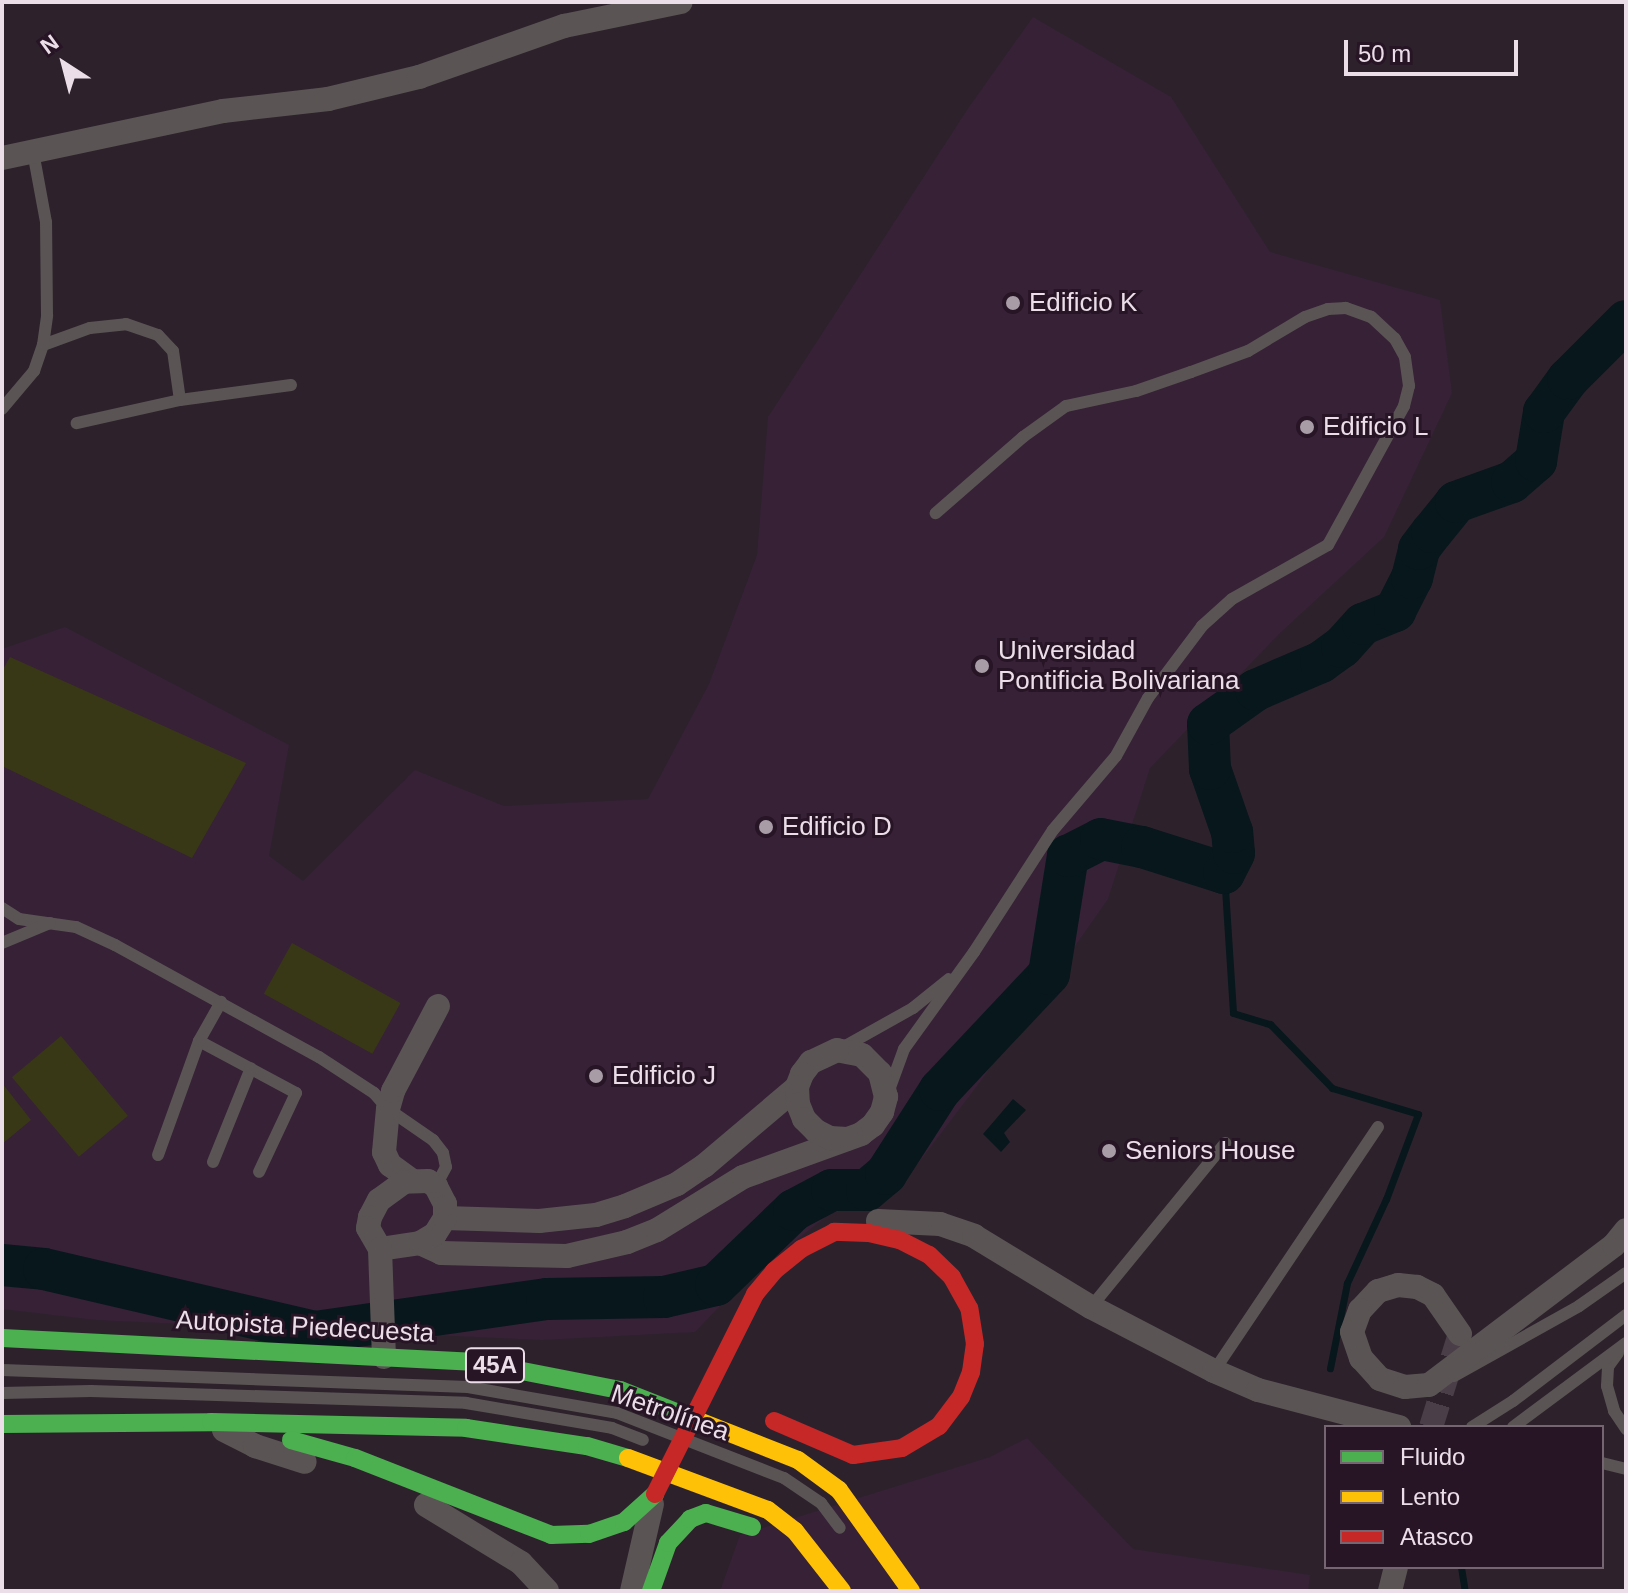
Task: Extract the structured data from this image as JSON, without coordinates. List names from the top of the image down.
{
  "streets": {
    "highway": ["Autopista Piedecuesta", "45A"],
    "lane": ["Metrolínea"]
  },
  "places": [
    "Edificio K",
    "Edificio L",
    "Universidad Pontificia Bolivariana",
    "Edificio D",
    "Edificio J",
    "Seniors House"
  ],
  "legend": ["Fluido", "Lento", "Atasco"],
  "scale_bar": "50 m",
  "north": "top left"
}
